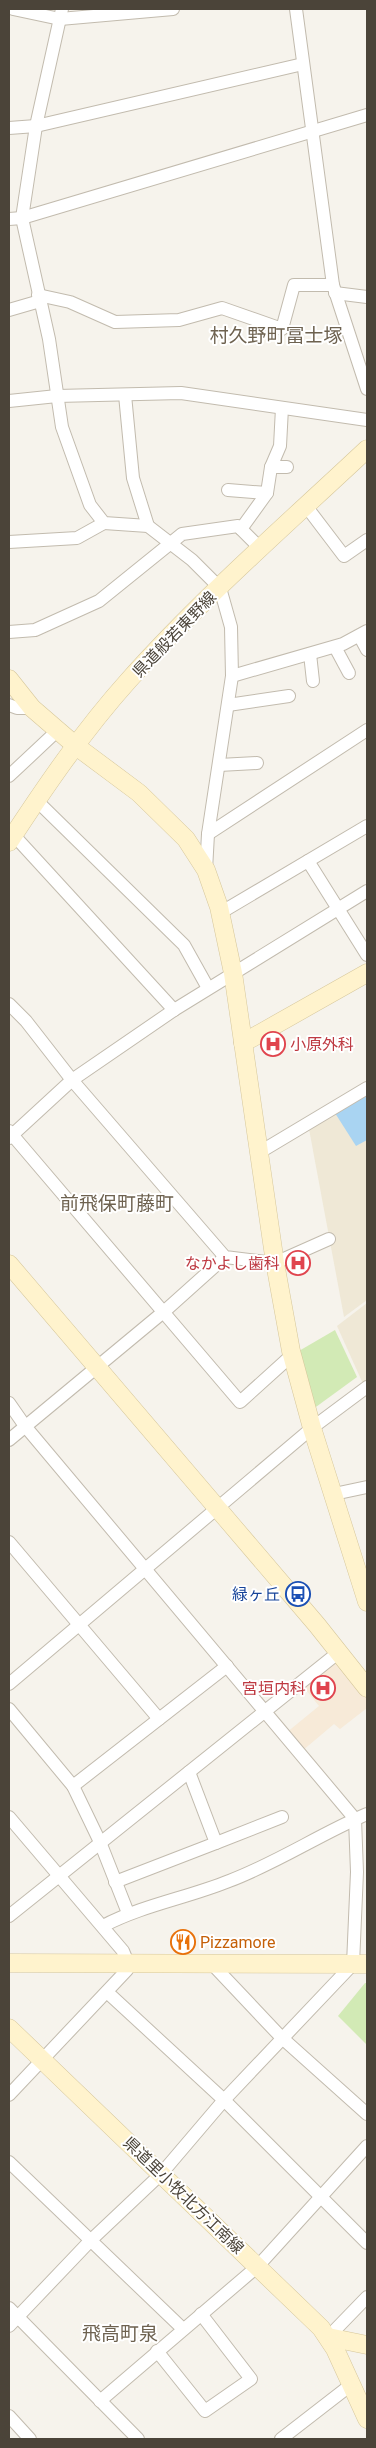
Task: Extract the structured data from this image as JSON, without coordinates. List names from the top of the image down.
{
  "streets": {
    "street": ["県道般若東野線", "県道里小牧北方江南線"]
  },
  "districts": ["村久野町冨士塚", "前飛保町藤町", "飛高町泉"],
  "places": {
    "hospital": ["小原外科", "なかよし歯科", "宮垣内科"],
    "bus stop": ["緑ヶ丘"],
    "restaurant": ["Pizzamore"]
  }
}
